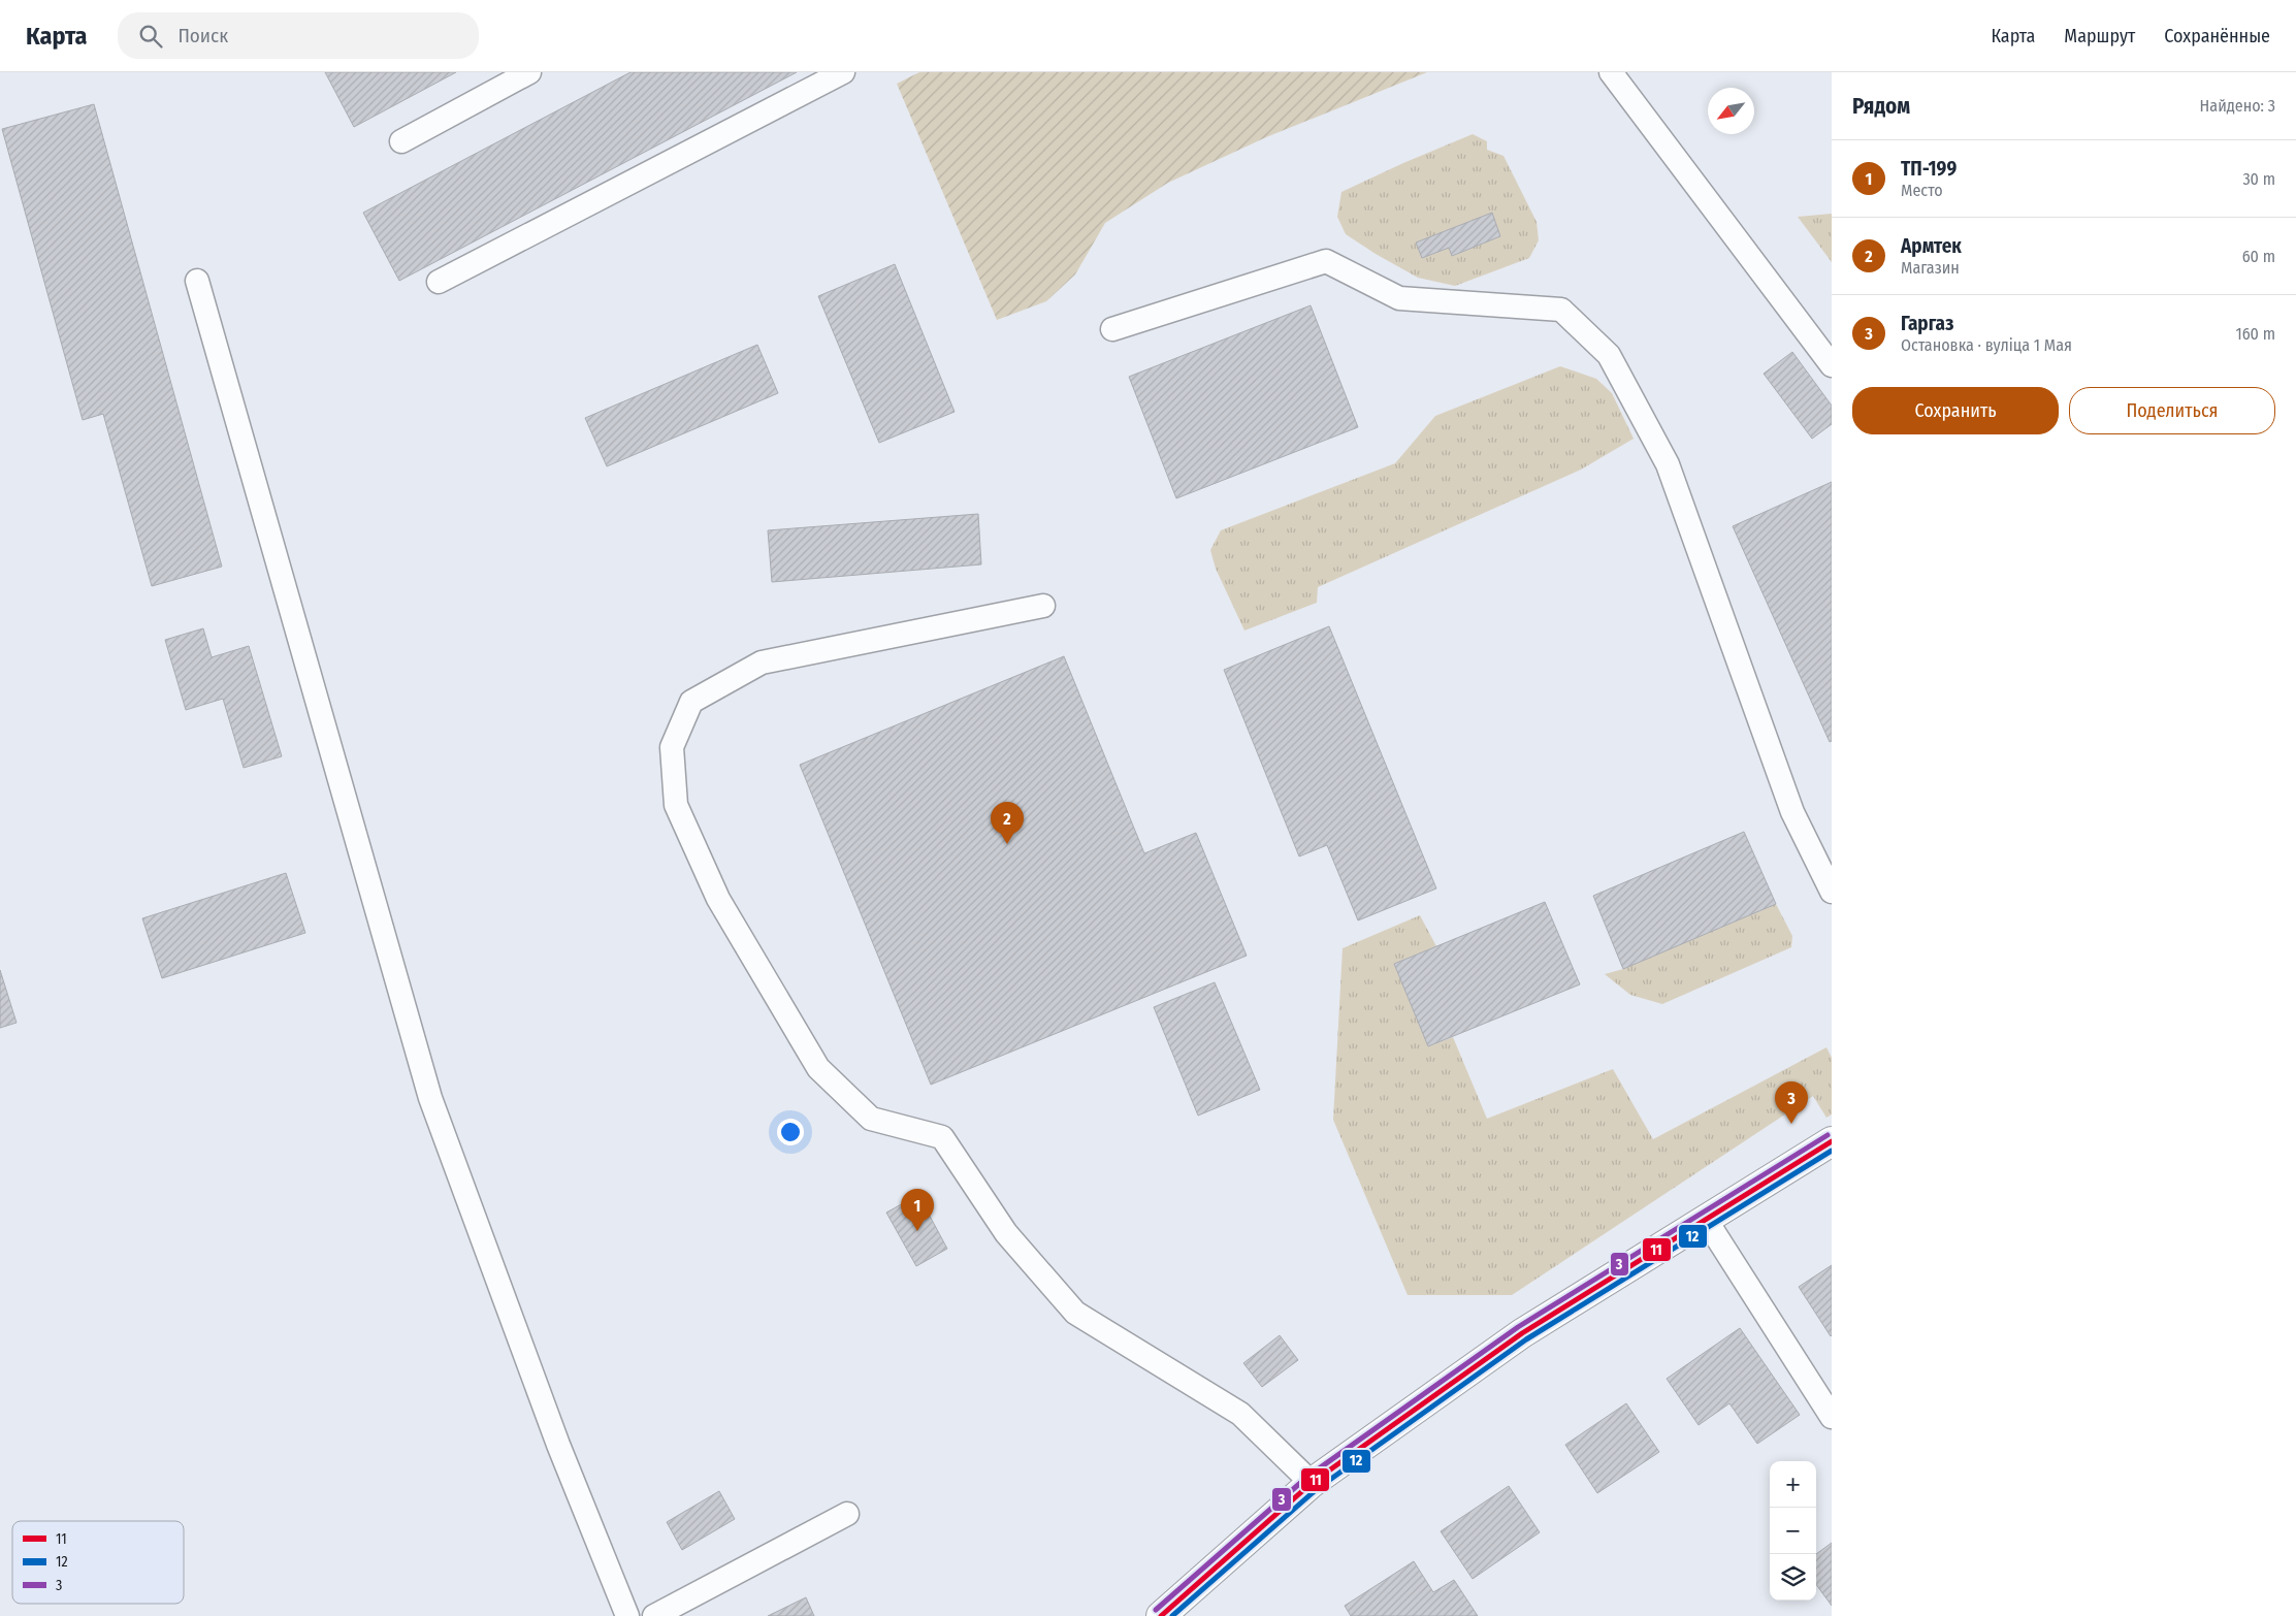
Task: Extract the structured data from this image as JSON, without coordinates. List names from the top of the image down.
{
  "lines": ["transit line 3", "transit line 11", "transit line 12"],
  "legend": ["11", "12", "3"],
  "north": "bottom left",
  "page": {
    "header": "Карта",
    "search": "Поиск",
    "nav": ["Карта", "Маршрут", "Сохранённые"],
    "heading": ["Рядом", "Найдено: 3"],
    "list": [
      {
        "mark": "1",
        "name": "ТП-199",
        "note": "Место",
        "value": "30 m"
      },
      {
        "mark": "2",
        "name": "Армтек",
        "note": "Магазин",
        "value": "60 m"
      },
      {
        "mark": "3",
        "name": "Гаргаз",
        "note": "Остановка · вуліца 1 Мая",
        "value": "160 m"
      }
    ],
    "buttons": ["Сохранить", "Поделиться"],
    "pins": ["2", "3", "1"],
    "map_buttons": ["+", "−"]
  }
}
